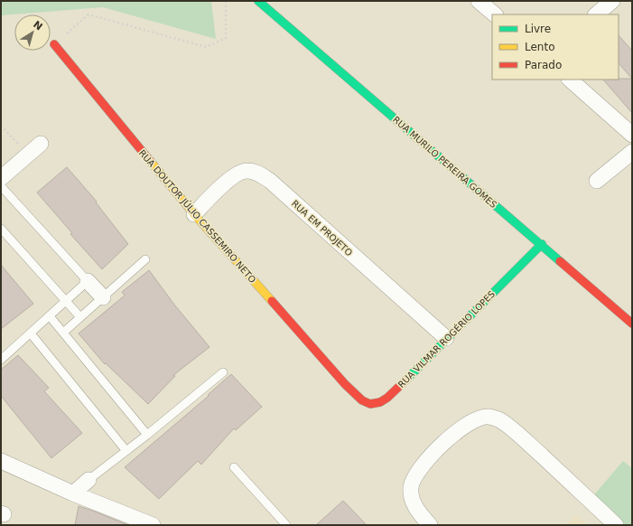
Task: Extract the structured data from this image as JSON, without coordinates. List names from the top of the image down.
{
  "streets": {
    "street": [
      "RUA MURILO PEREIRA GOMES",
      "RUA DOUTOR JÚLIO CASSEMIRO NETO",
      "RUA EM PROJETO",
      "RUA VILMAR ROGÉRIO LOPES"
    ]
  },
  "crossings": [
    ["RUA MURILO PEREIRA GOMES", "RUA VILMAR ROGÉRIO LOPES"],
    ["RUA DOUTOR JÚLIO CASSEMIRO NETO", "RUA EM PROJETO"],
    ["RUA DOUTOR JÚLIO CASSEMIRO NETO", "RUA VILMAR ROGÉRIO LOPES"],
    ["RUA EM PROJETO", "RUA VILMAR ROGÉRIO LOPES"]
  ],
  "legend": ["Livre", "Lento", "Parado"],
  "north": "top right"
}
